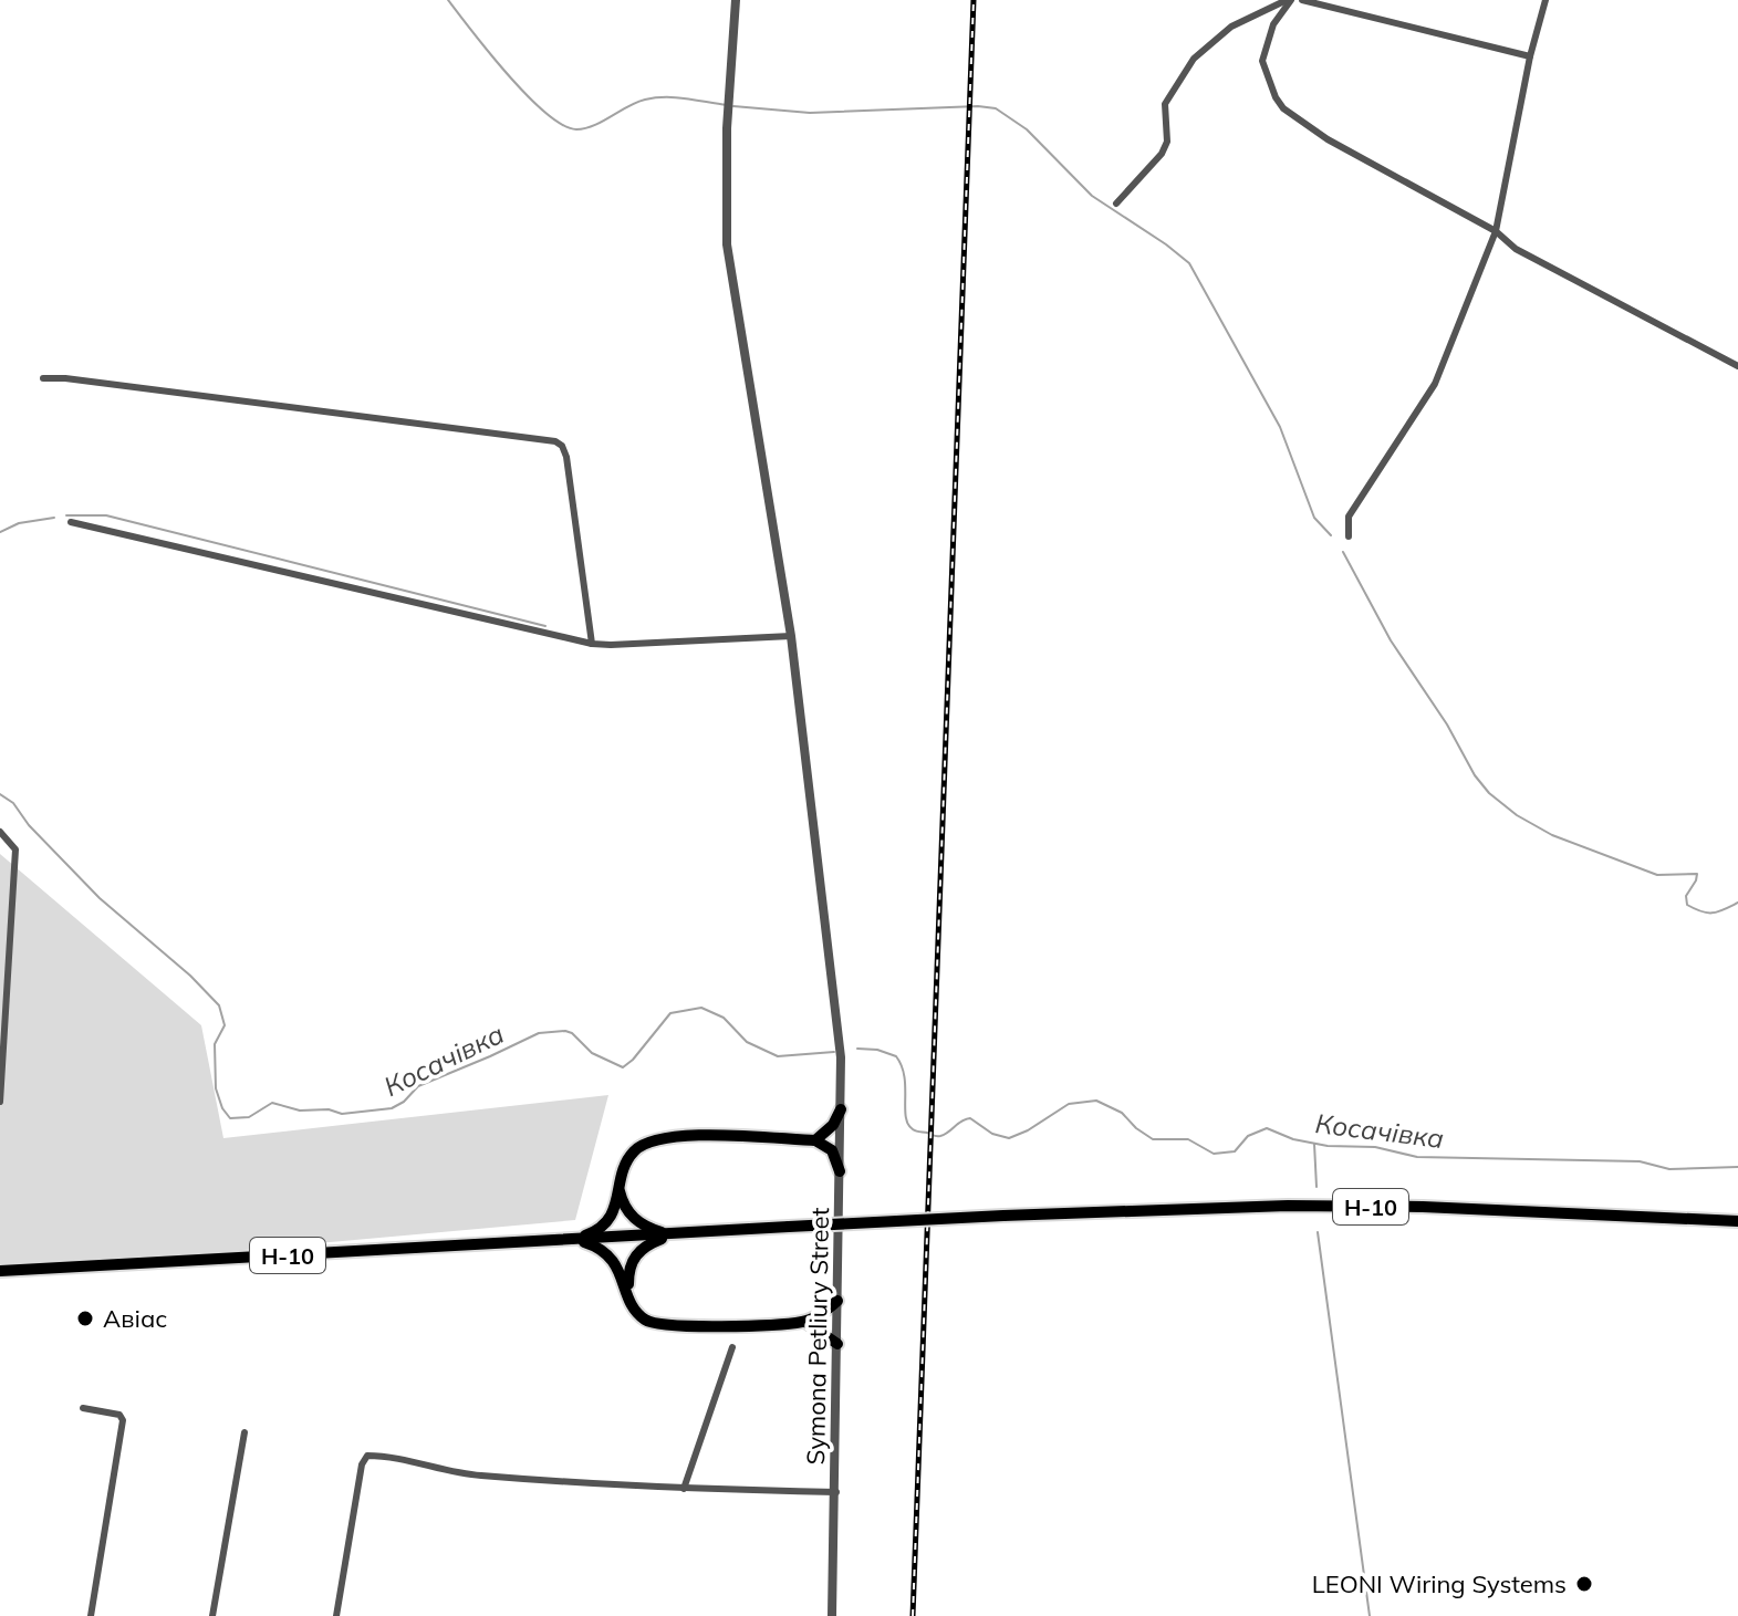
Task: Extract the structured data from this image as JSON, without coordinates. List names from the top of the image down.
{
  "streets": {
    "main road": ["Н-10"],
    "street": ["Symona Petliury Street"]
  },
  "water": ["Косачівка"],
  "places": ["Авіас", "LEONI Wiring Systems"]
}
